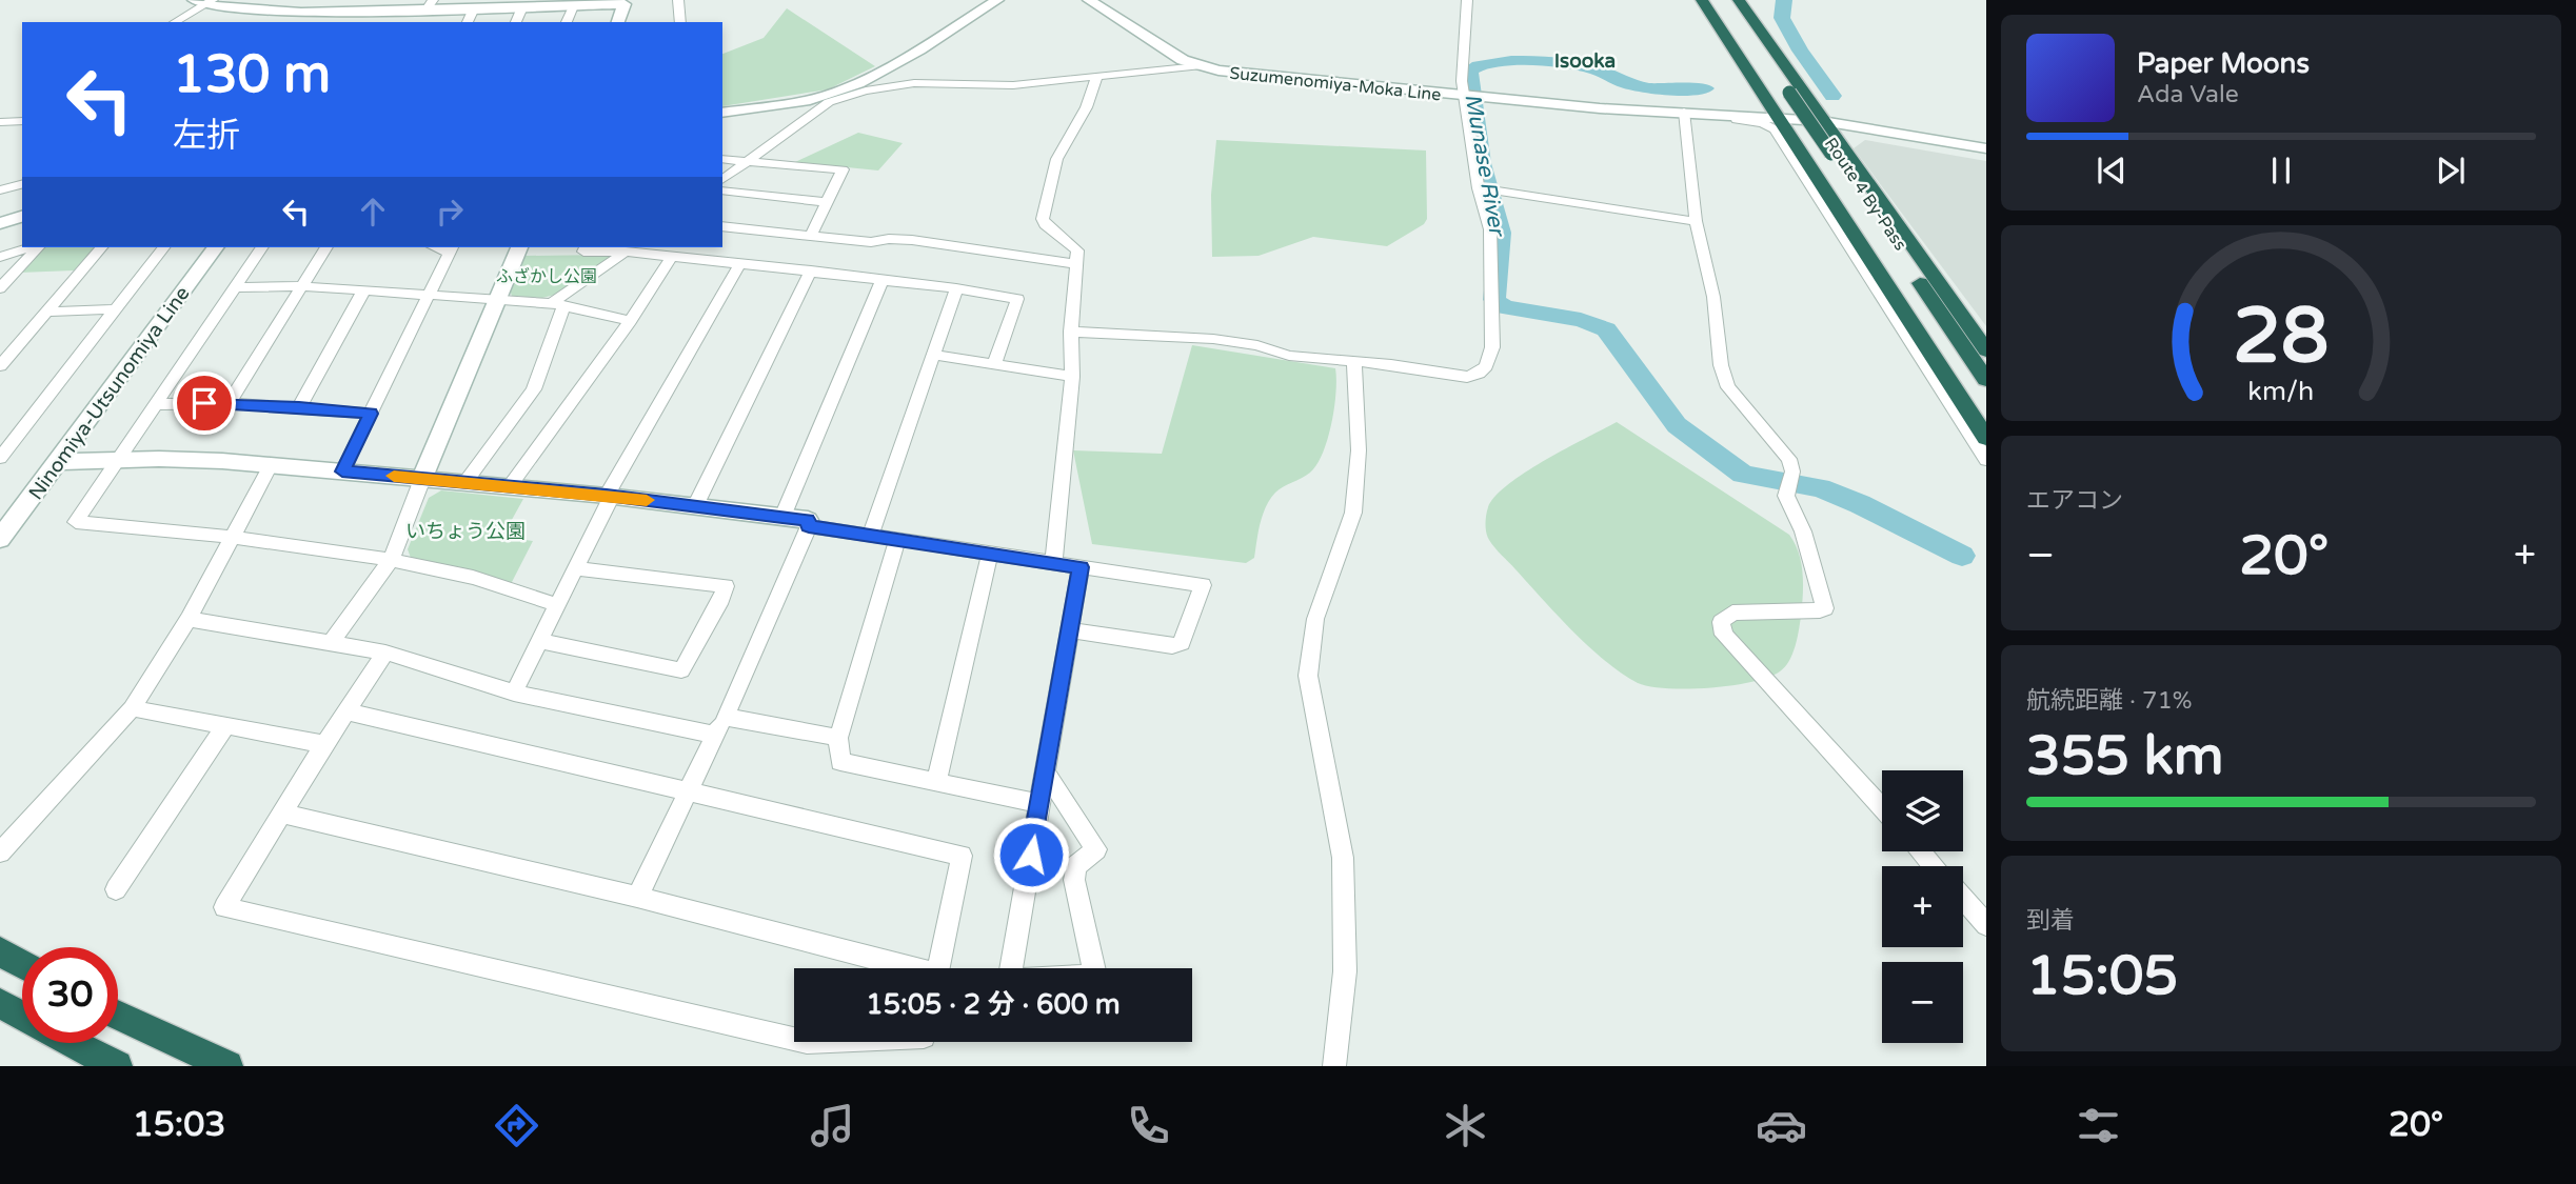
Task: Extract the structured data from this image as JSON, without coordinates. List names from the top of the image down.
{
  "streets": {
    "highway": ["Route 4 By-Pass"],
    "street": ["Suzumenomiya-Moka Line", "Ninomiya-Utsunomiya Line"]
  },
  "districts": ["Isooka"],
  "water": ["Munase River"],
  "parks": ["ふざかし公園", "いちょう公園"],
  "page": {
    "turn": ["130 m", "左折"],
    "song": ["Paper Moons", "Ada Vale"],
    "tile": [
      "エアコン",
      ["航続距離 · 71%", "355 km"],
      ["到着", "15:05"]
    ],
    "heat": ["−", "20°", "+"],
    "map_buttons": ["+", "−"],
    "limit": "30",
    "trip": "15:05 · 2 分 · 600 m",
    "tabs": ["15:03", "20°"],
    "gauge": ["28", "km/h"]
  }
}
